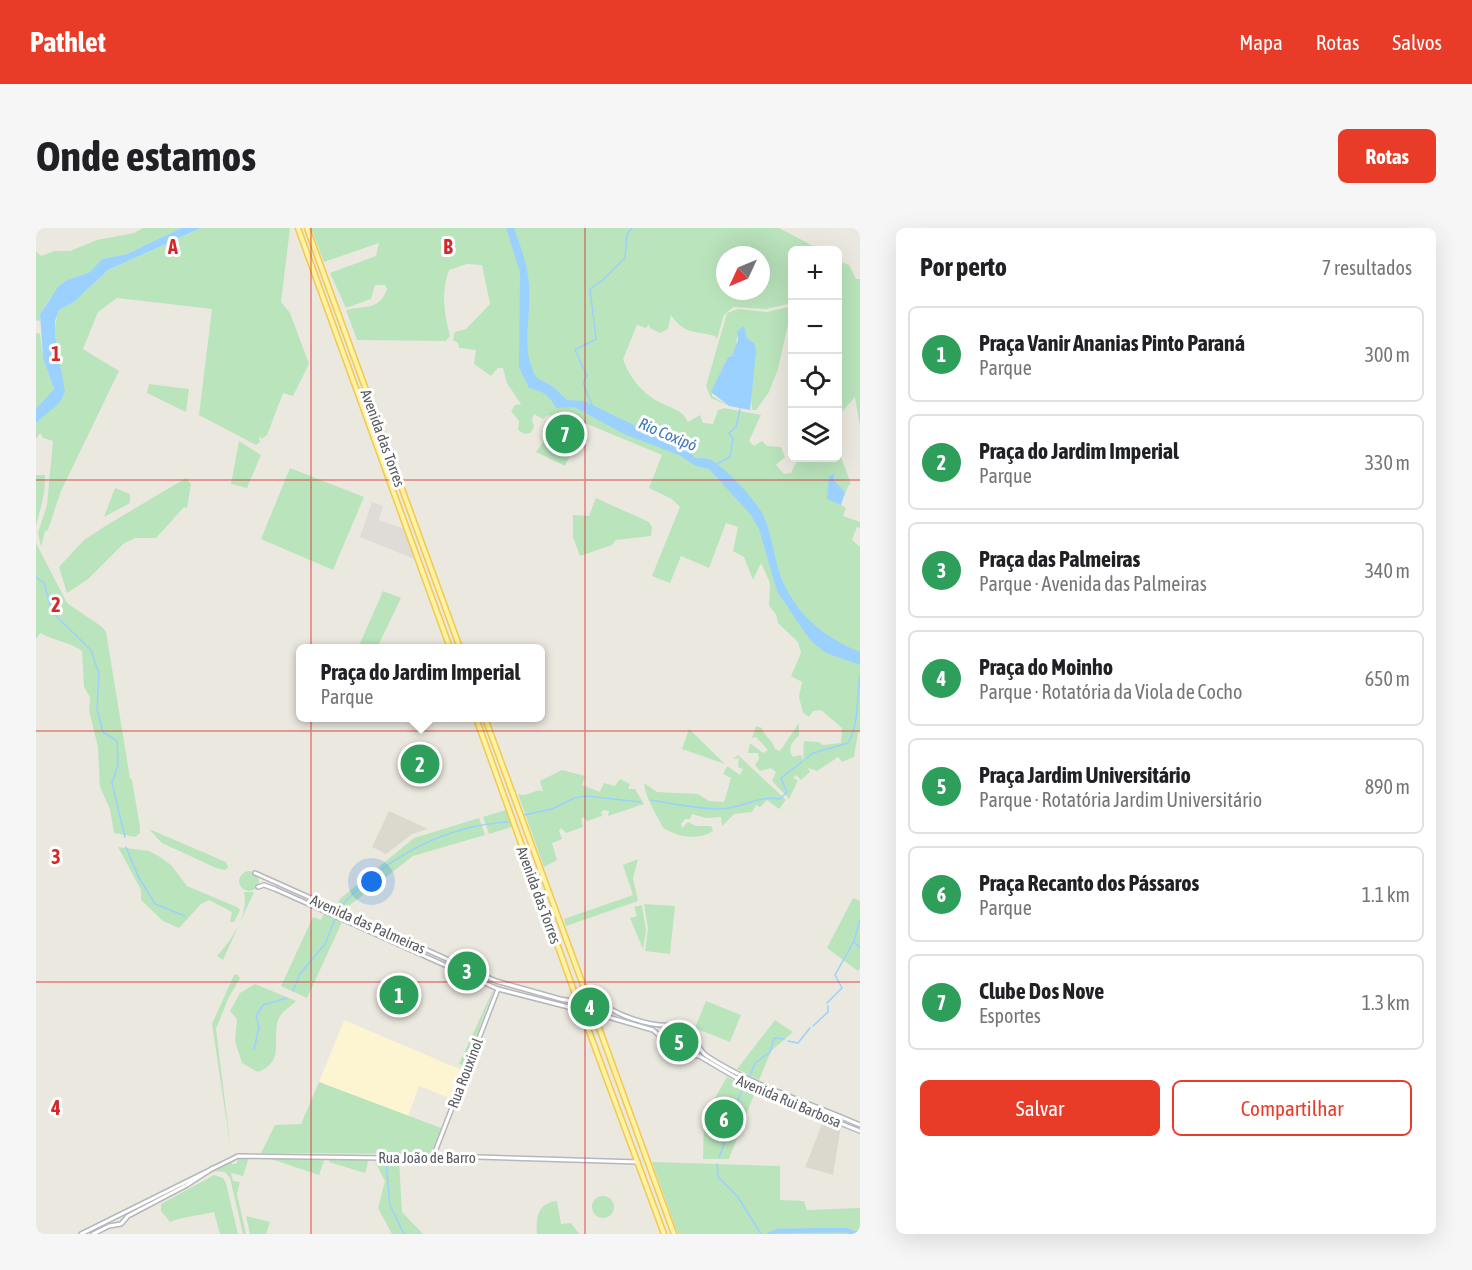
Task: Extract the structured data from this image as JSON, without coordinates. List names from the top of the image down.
{
  "streets": {
    "main road": ["Avenida das Torres"],
    "street": [
      "Avenida das Palmeiras",
      "Rua Rouxinol",
      "Avenida Rui Barbosa",
      "Rua João de Barro"
    ]
  },
  "crossings": [
    ["Avenida das Torres", "Avenida das Palmeiras"],
    ["Avenida das Palmeiras", "Rua Rouxinol"],
    ["Rua Rouxinol", "Rua João de Barro"]
  ],
  "water": ["Rio Coxipó"],
  "north": "bottom left",
  "page": {
    "header": "Pathlet",
    "nav": ["Mapa", "Rotas", "Salvos"],
    "buttons": [
      "Rotas",
      ["Salvar", "Compartilhar"]
    ],
    "title": "Onde estamos",
    "heading": ["Por perto", "7 resultados"],
    "map_buttons": ["+", "−"],
    "list": [
      {
        "mark": "1",
        "name": "Praça Vanir Ananias Pinto Paraná",
        "note": "Parque",
        "value": "300 m"
      },
      {
        "mark": "2",
        "name": "Praça do Jardim Imperial",
        "note": "Parque",
        "value": "330 m"
      },
      {
        "mark": "3",
        "name": "Praça das Palmeiras",
        "note": "Parque · Avenida das Palmeiras",
        "value": "340 m"
      },
      {
        "mark": "4",
        "name": "Praça do Moinho",
        "note": "Parque · Rotatória da Viola de Cocho",
        "value": "650 m"
      },
      {
        "mark": "5",
        "name": "Praça Jardim Universitário",
        "note": "Parque · Rotatória Jardim Universitário",
        "value": "890 m"
      },
      {
        "mark": "6",
        "name": "Praça Recanto dos Pássaros",
        "note": "Parque",
        "value": "1.1 km"
      },
      {
        "mark": "7",
        "name": "Clube Dos Nove",
        "note": "Esportes",
        "value": "1.3 km"
      }
    ],
    "pins": [
      "7",
      "2",
      "3",
      "1",
      "4",
      "5",
      "6"
    ],
    "popup": ["Praça do Jardim Imperial", "Parque"]
  },
  "grid": {
    "columns": ["A", "B"],
    "rows": [
      "1",
      "2",
      "3",
      "4"
    ]
  }
}
